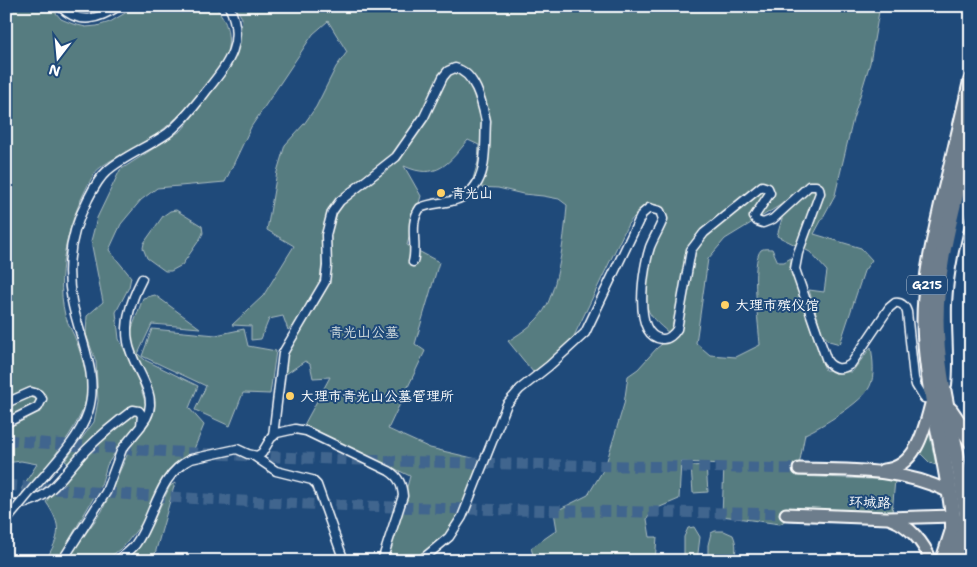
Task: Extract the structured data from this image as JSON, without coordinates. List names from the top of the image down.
{
  "streets": {
    "highway": ["G215"],
    "main road": ["环城路"]
  },
  "parks": ["青光山公墓"],
  "places": ["青光山", "大理市殡仪馆", "大理市青光山公墓管理所"],
  "north": "bottom"
}
